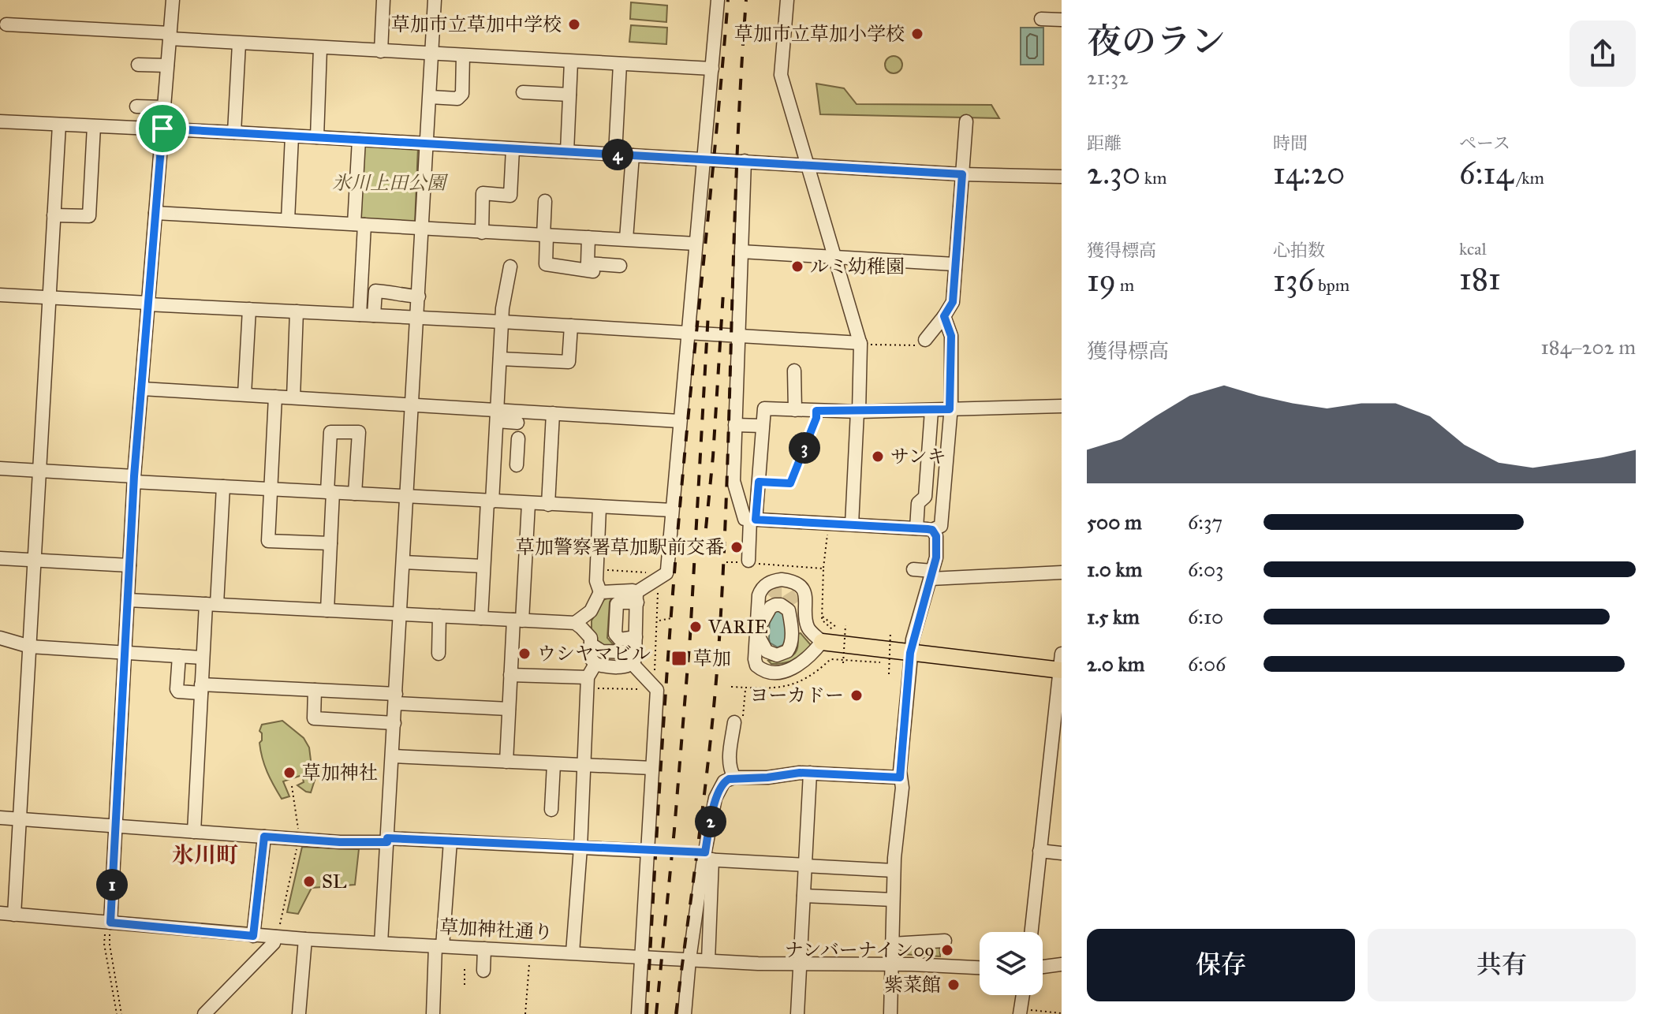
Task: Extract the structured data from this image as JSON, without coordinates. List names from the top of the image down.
{
  "streets": {
    "street": ["草加神社通り"]
  },
  "districts": ["氷川町"],
  "parks": ["氷川上田公園"],
  "places": {
    "other": [
      "草加市立草加中学校",
      "草加市立草加小学校",
      "ルミ幼稚園",
      "サンキ",
      "草加警察署草加駅前交番",
      "VARIE",
      "ウシヤマビル",
      "ヨーカドー",
      "草加神社",
      "SL",
      "ナンバーナイン09",
      "紫菜館"
    ],
    "transit": ["草加"]
  },
  "page": {
    "heading": ["夜のラン", "21:32"],
    "stats": [
      ["距離", "2.30 km"],
      ["時間", "14:20"],
      ["ペース", "6:14 /km"],
      ["獲得標高", "19 m"],
      ["心拍数", "136 bpm"],
      ["kcal", "181"]
    ],
    "pins": [
      "4",
      "3",
      "2",
      "1"
    ],
    "chart": ["獲得標高", "184–202 m"],
    "list": [
      {
        "name": "500 m",
        "note": "6:37"
      },
      {
        "name": "1.0 km",
        "note": "6:03"
      },
      {
        "name": "1.5 km",
        "note": "6:10"
      },
      {
        "name": "2.0 km",
        "note": "6:06"
      }
    ],
    "buttons": ["保存", "共有"]
  }
}
